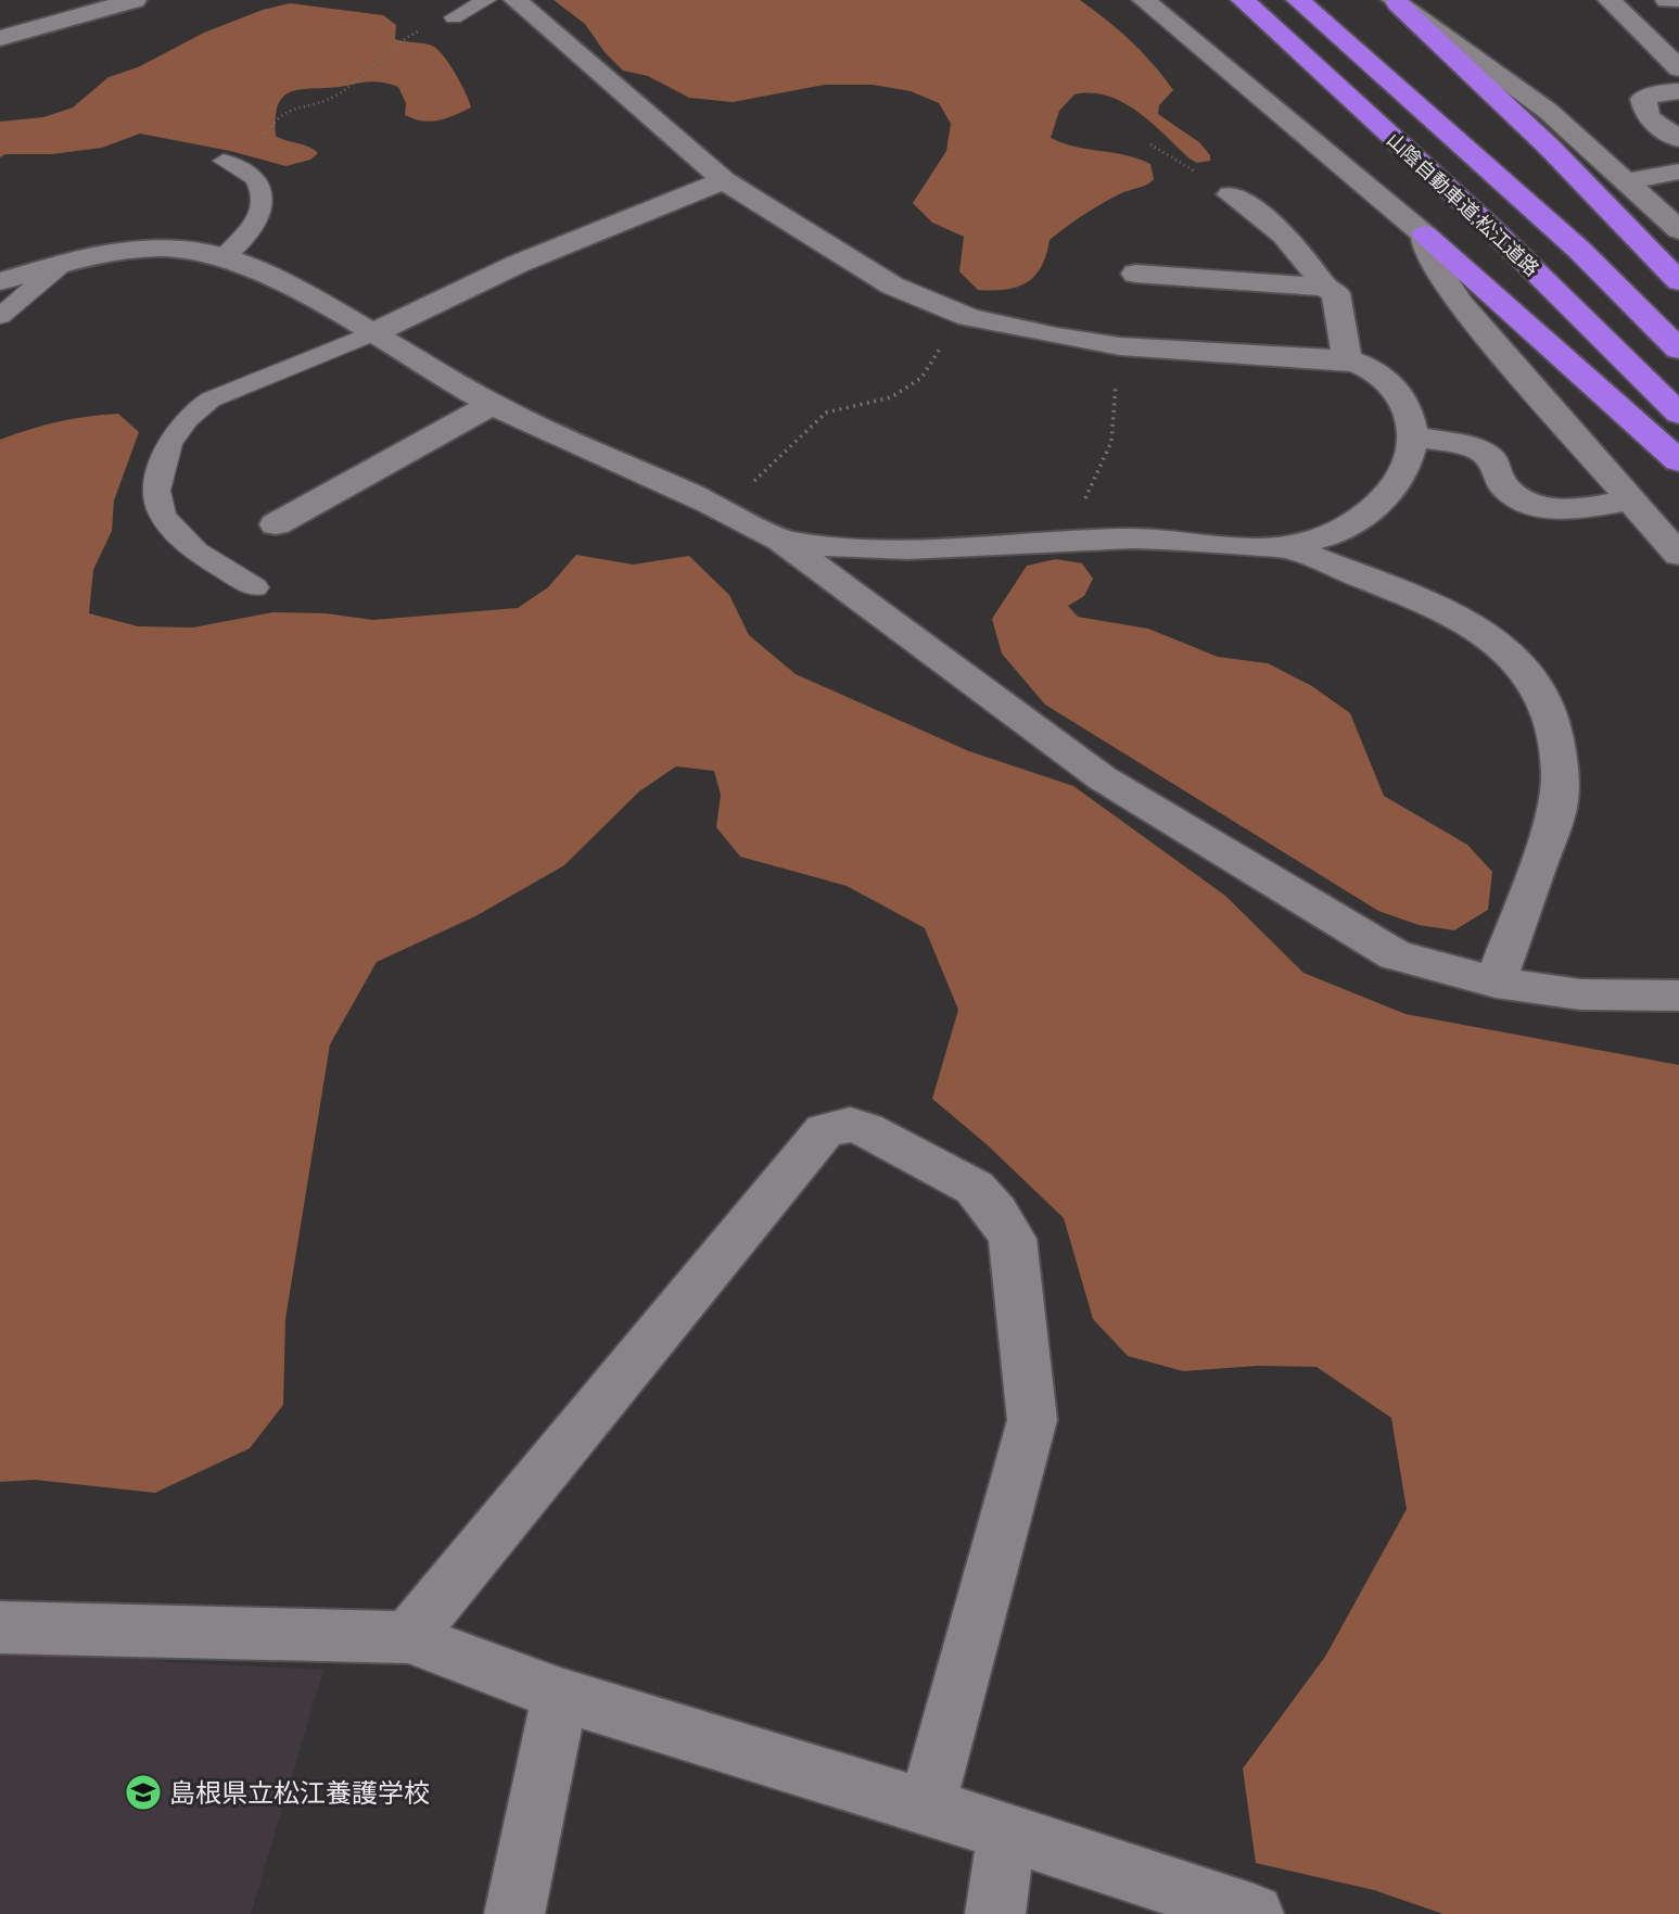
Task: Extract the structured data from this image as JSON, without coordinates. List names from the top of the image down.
{
  "streets": {
    "highway": ["山陰自動車道;松江道路"]
  },
  "places": {
    "school or university": ["島根県立松江養護学校"]
  }
}
